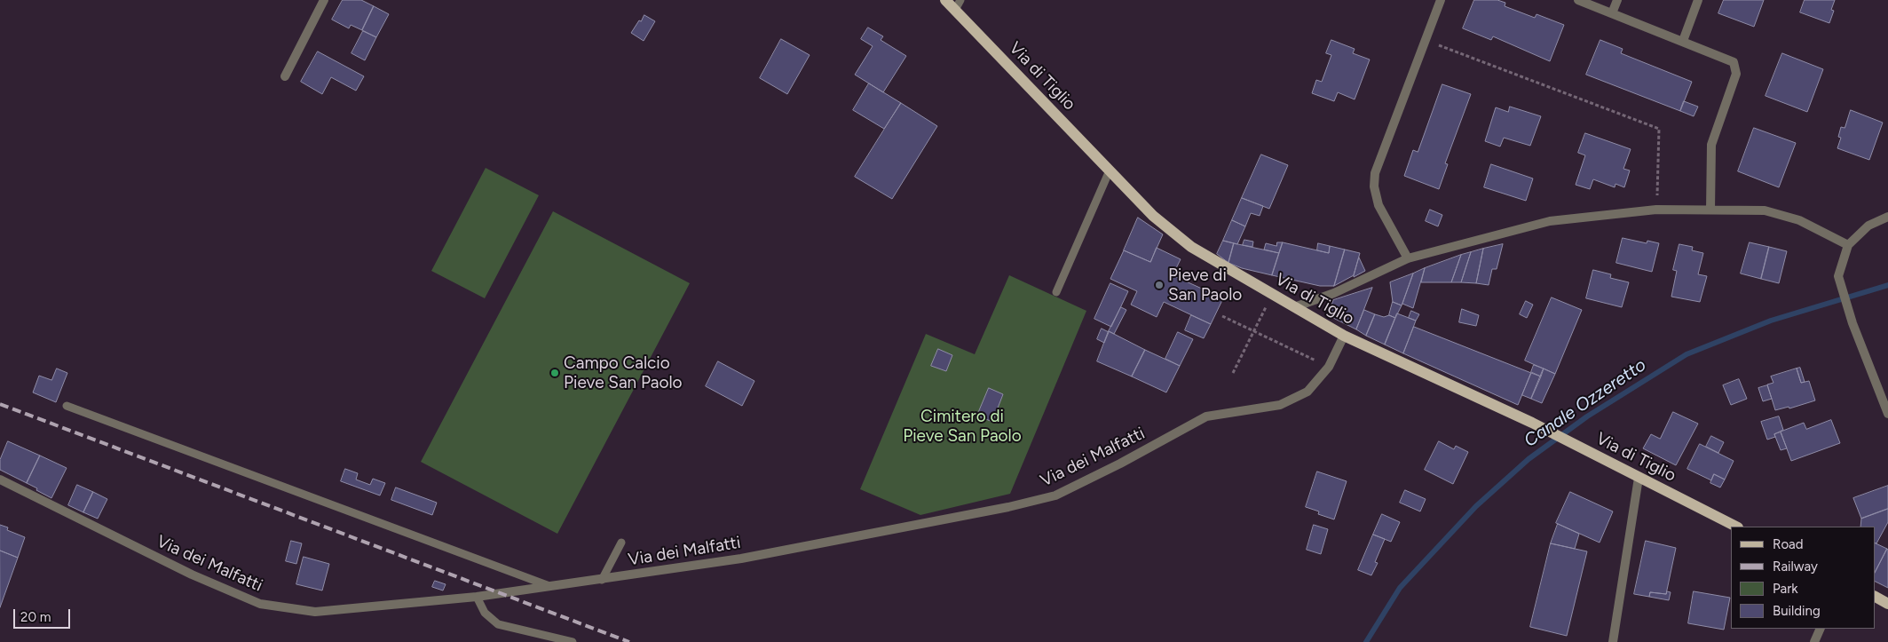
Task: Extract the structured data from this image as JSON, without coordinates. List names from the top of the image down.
{
  "streets": {
    "main road": ["Via di Tiglio"],
    "street": ["Via dei Malfatti"]
  },
  "crossings": [
    ["Via di Tiglio", "Via dei Malfatti"]
  ],
  "water": ["Canale Ozzeretto"],
  "parks": ["Cimitero di Pieve San Paolo"],
  "places": ["Pieve di San Paolo", "Campo Calcio Pieve San Paolo"],
  "legend": [
    "Road",
    "Railway",
    "Park",
    "Building"
  ],
  "scale_bar": "20 m"
}
